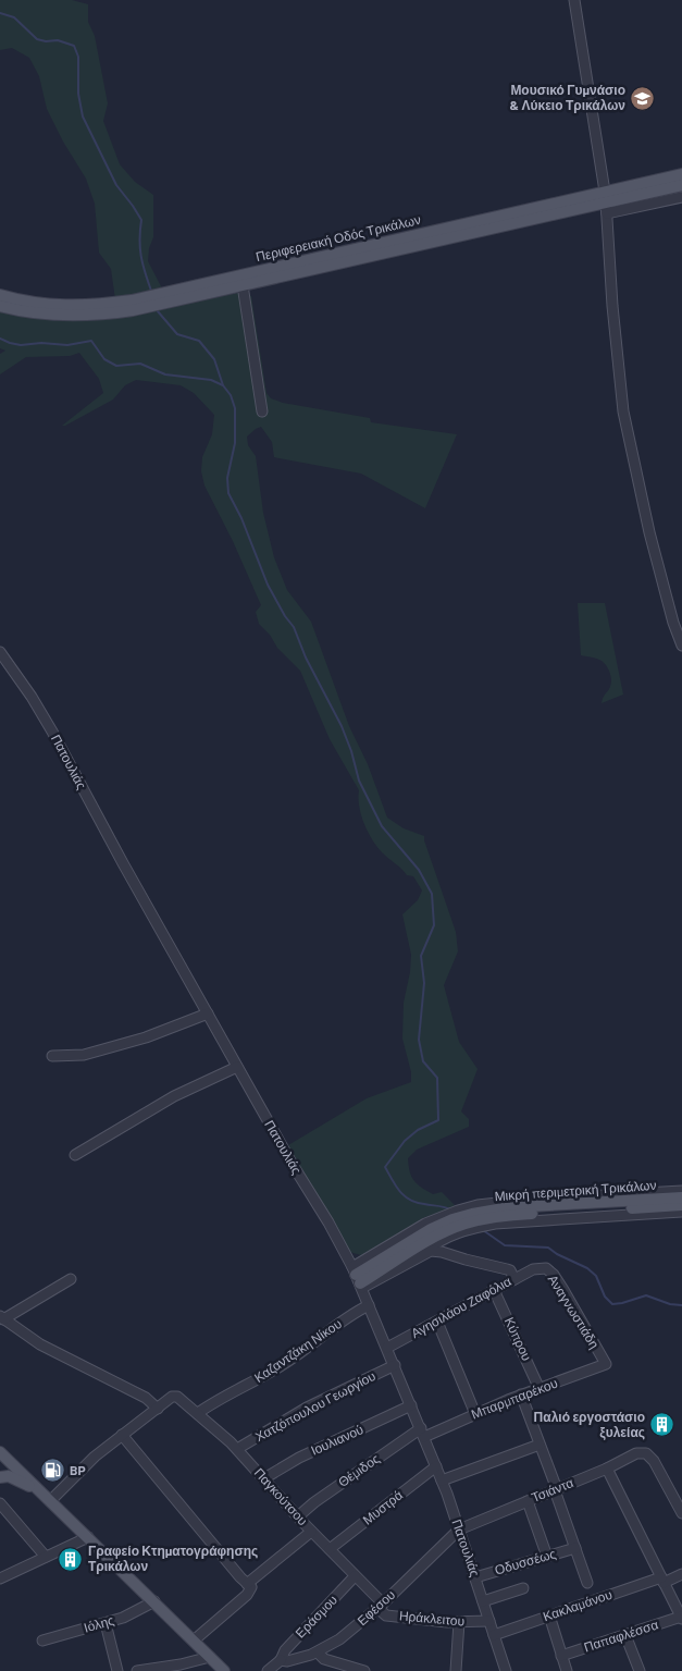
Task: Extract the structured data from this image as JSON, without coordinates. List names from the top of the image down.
{
  "streets": {
    "main road": ["Περιφερειακή Οδός Τρικάλων", "Μικρή περιμετρική Τρικάλων"],
    "street": [
      "Πατουλιάς",
      "Αγησιλάου Ζαφόλια",
      "Αναγνωστιάδη",
      "Κύπρου",
      "Καζαντζάκη Νίκου",
      "Μπαρμπαρέκου",
      "Χατζόπουλου Γεωργίου",
      "Ιουλιανού",
      "Θέμιδος",
      "Τσιάντα",
      "Παγκούτσου",
      "Μυστρά",
      "Οδυσσέως",
      "Κακλαμάνου",
      "Εφέσου",
      "Εράσμου",
      "Ηράκλειτου",
      "Ιόλης",
      "Παπαφλέσσα"
    ]
  },
  "crossings": [
    ["Πατουλιάς", "Μικρή περιμετρική Τρικάλων"],
    ["Πατουλιάς", "Αγησιλάου Ζαφόλια"],
    ["Πατουλιάς", "Καζαντζάκη Νίκου"],
    ["Πατουλιάς", "Μπαρμπαρέκου"],
    ["Πατουλιάς", "Χατζόπουλου Γεωργίου"],
    ["Πατουλιάς", "Ιουλιανού"],
    ["Πατουλιάς", "Θέμιδος"],
    ["Πατουλιάς", "Τσιάντα"],
    ["Πατουλιάς", "Μυστρά"],
    ["Πατουλιάς", "Οδυσσέως"],
    ["Πατουλιάς", "Κακλαμάνου"],
    ["Πατουλιάς", "Εφέσου"],
    ["Πατουλιάς", "Ηράκλειτου"],
    ["Αγησιλάου Ζαφόλια", "Αναγνωστιάδη"],
    ["Αγησιλάου Ζαφόλια", "Κύπρου"],
    ["Αναγνωστιάδη", "Μπαρμπαρέκου"],
    ["Κύπρου", "Μπαρμπαρέκου"],
    ["Καζαντζάκη Νίκου", "Παγκούτσου"],
    ["Μπαρμπαρέκου", "Θέμιδος"],
    ["Χατζόπουλου Γεωργίου", "Παγκούτσου"],
    ["Ιουλιανού", "Παγκούτσου"],
    ["Θέμιδος", "Παγκούτσου"],
    ["Τσιάντα", "Εφέσου"],
    ["Παγκούτσου", "Μυστρά"],
    ["Παγκούτσου", "Εφέσου"],
    ["Παγκούτσου", "Εράσμου"],
    ["Παγκούτσου", "Ηράκλειτου"],
    ["Εφέσου", "Εράσμου"],
    ["Εφέσου", "Ηράκλειτου"]
  ],
  "places": {
    "school or university": ["Μουσικό Γυμνάσιο & Λύκειο Τρικάλων"],
    "building": ["Παλιό εργοστάσιο ξυλείας", "Γραφείο Κτηματογράφησης Τρικάλων"],
    "fuel station": ["BP"]
  }
}
